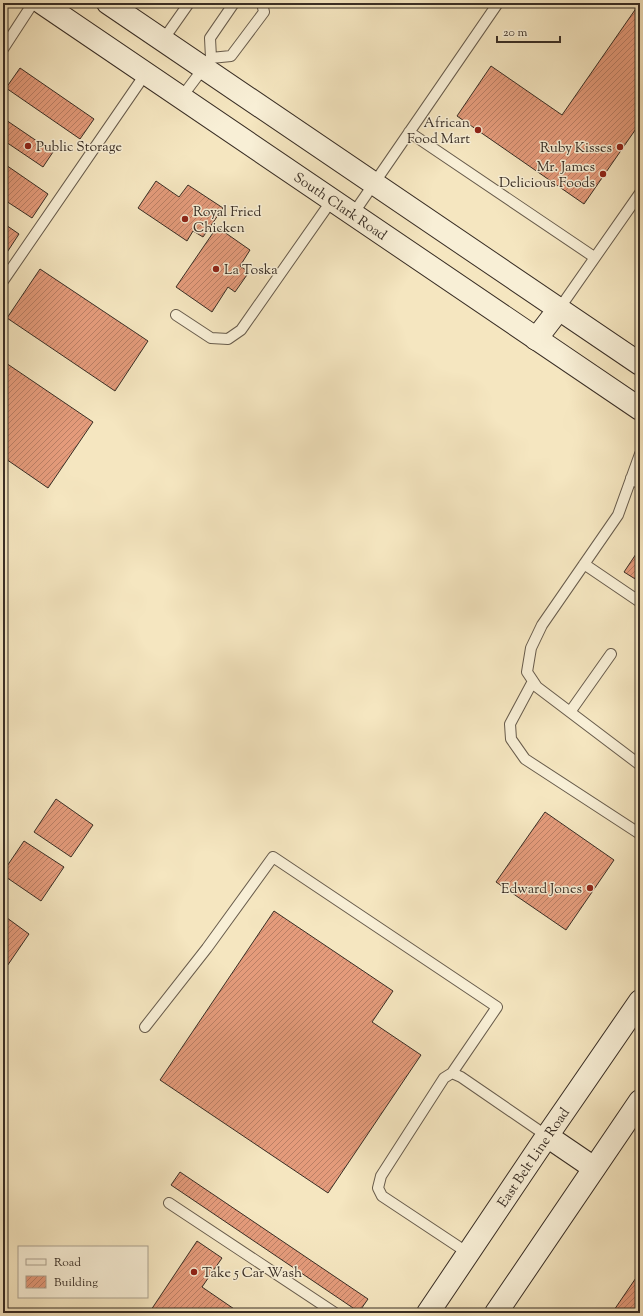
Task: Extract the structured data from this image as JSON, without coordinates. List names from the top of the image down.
{
  "streets": {
    "main road": ["South Clark Road", "East Belt Line Road"]
  },
  "places": [
    "African Food Mart",
    "Public Storage",
    "Ruby Kisses",
    "Mr. James Delicious Foods",
    "Royal Fried Chicken",
    "La Toska",
    "Edward Jones",
    "Take 5 Car Wash"
  ],
  "legend": ["Road", "Building"],
  "scale_bar": "20 m"
}
